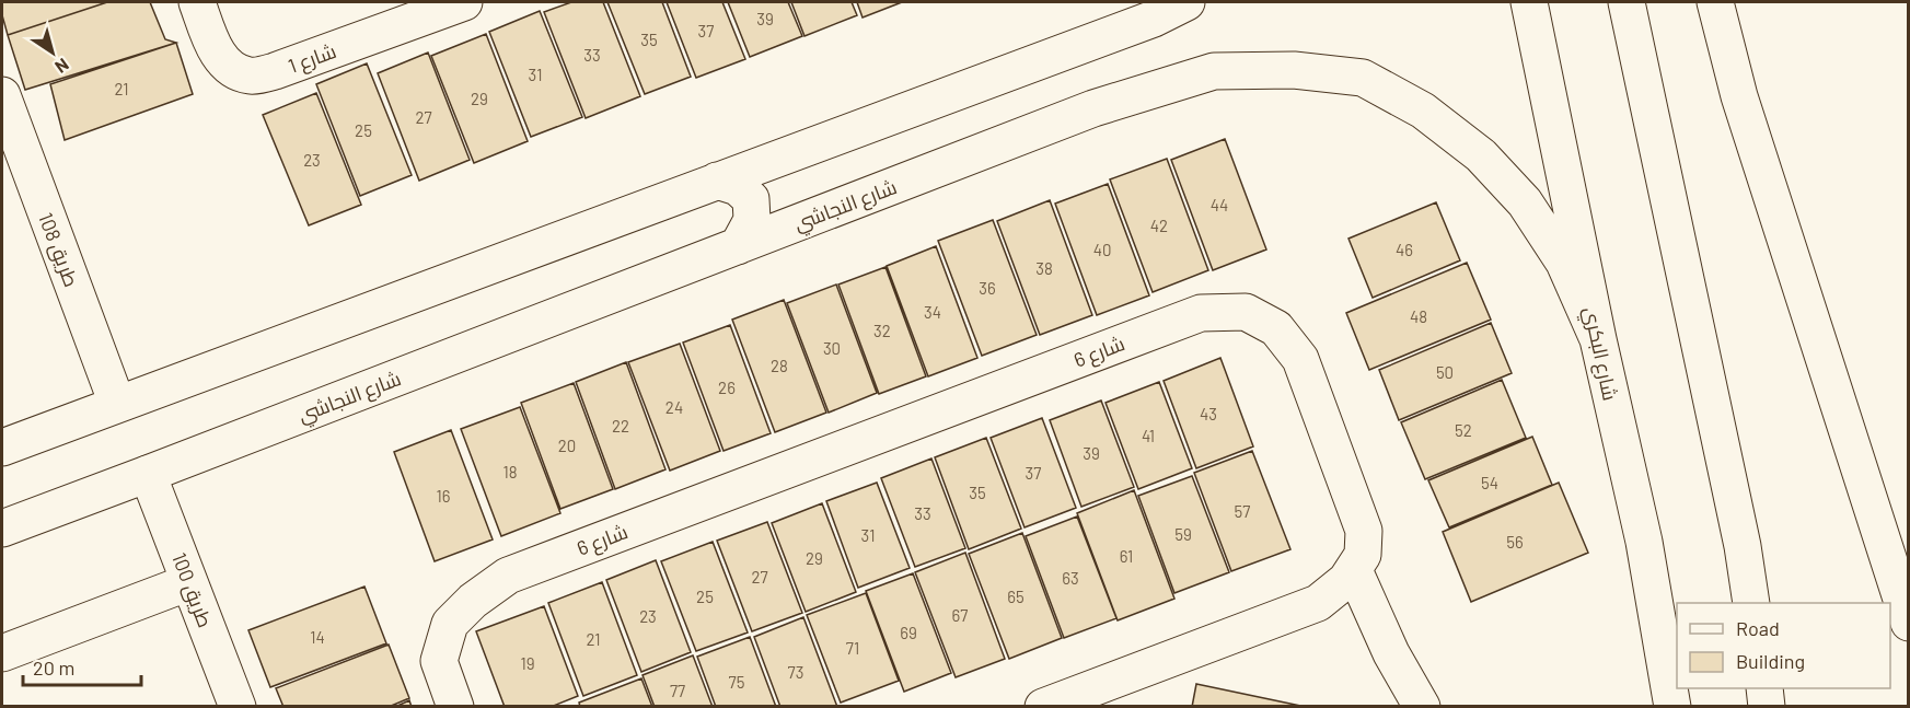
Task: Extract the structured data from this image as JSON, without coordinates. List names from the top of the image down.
{
  "streets": {
    "main road": [
      "شارع 1",
      "شارع النجاشي",
      "طريق 108",
      "شارع 6",
      "شارع البكري",
      "طريق 100"
    ]
  },
  "crossings": [
    ["شارع النجاشي", "شارع البكري"],
    ["شارع النجاشي", "طريق 100"]
  ],
  "house_numbers": [
    "39",
    "37",
    "35",
    "33",
    "31",
    "21",
    "29",
    "27",
    "25",
    "23",
    "44",
    "42",
    "40",
    "46",
    "38",
    "36",
    "34",
    "48",
    "32",
    "30",
    "28",
    "50",
    "26",
    "24",
    "43",
    "22",
    "52",
    "41",
    "20",
    "39",
    "18",
    "37",
    "54",
    "35",
    "16",
    "57",
    "33",
    "59",
    "31",
    "56",
    "61",
    "29",
    "27",
    "63",
    "25",
    "65",
    "67",
    "23",
    "69",
    "14",
    "21",
    "71",
    "19",
    "73",
    "75",
    "77"
  ],
  "legend": ["Road", "Building"],
  "scale_bar": "20 m",
  "north": "bottom right"
}
